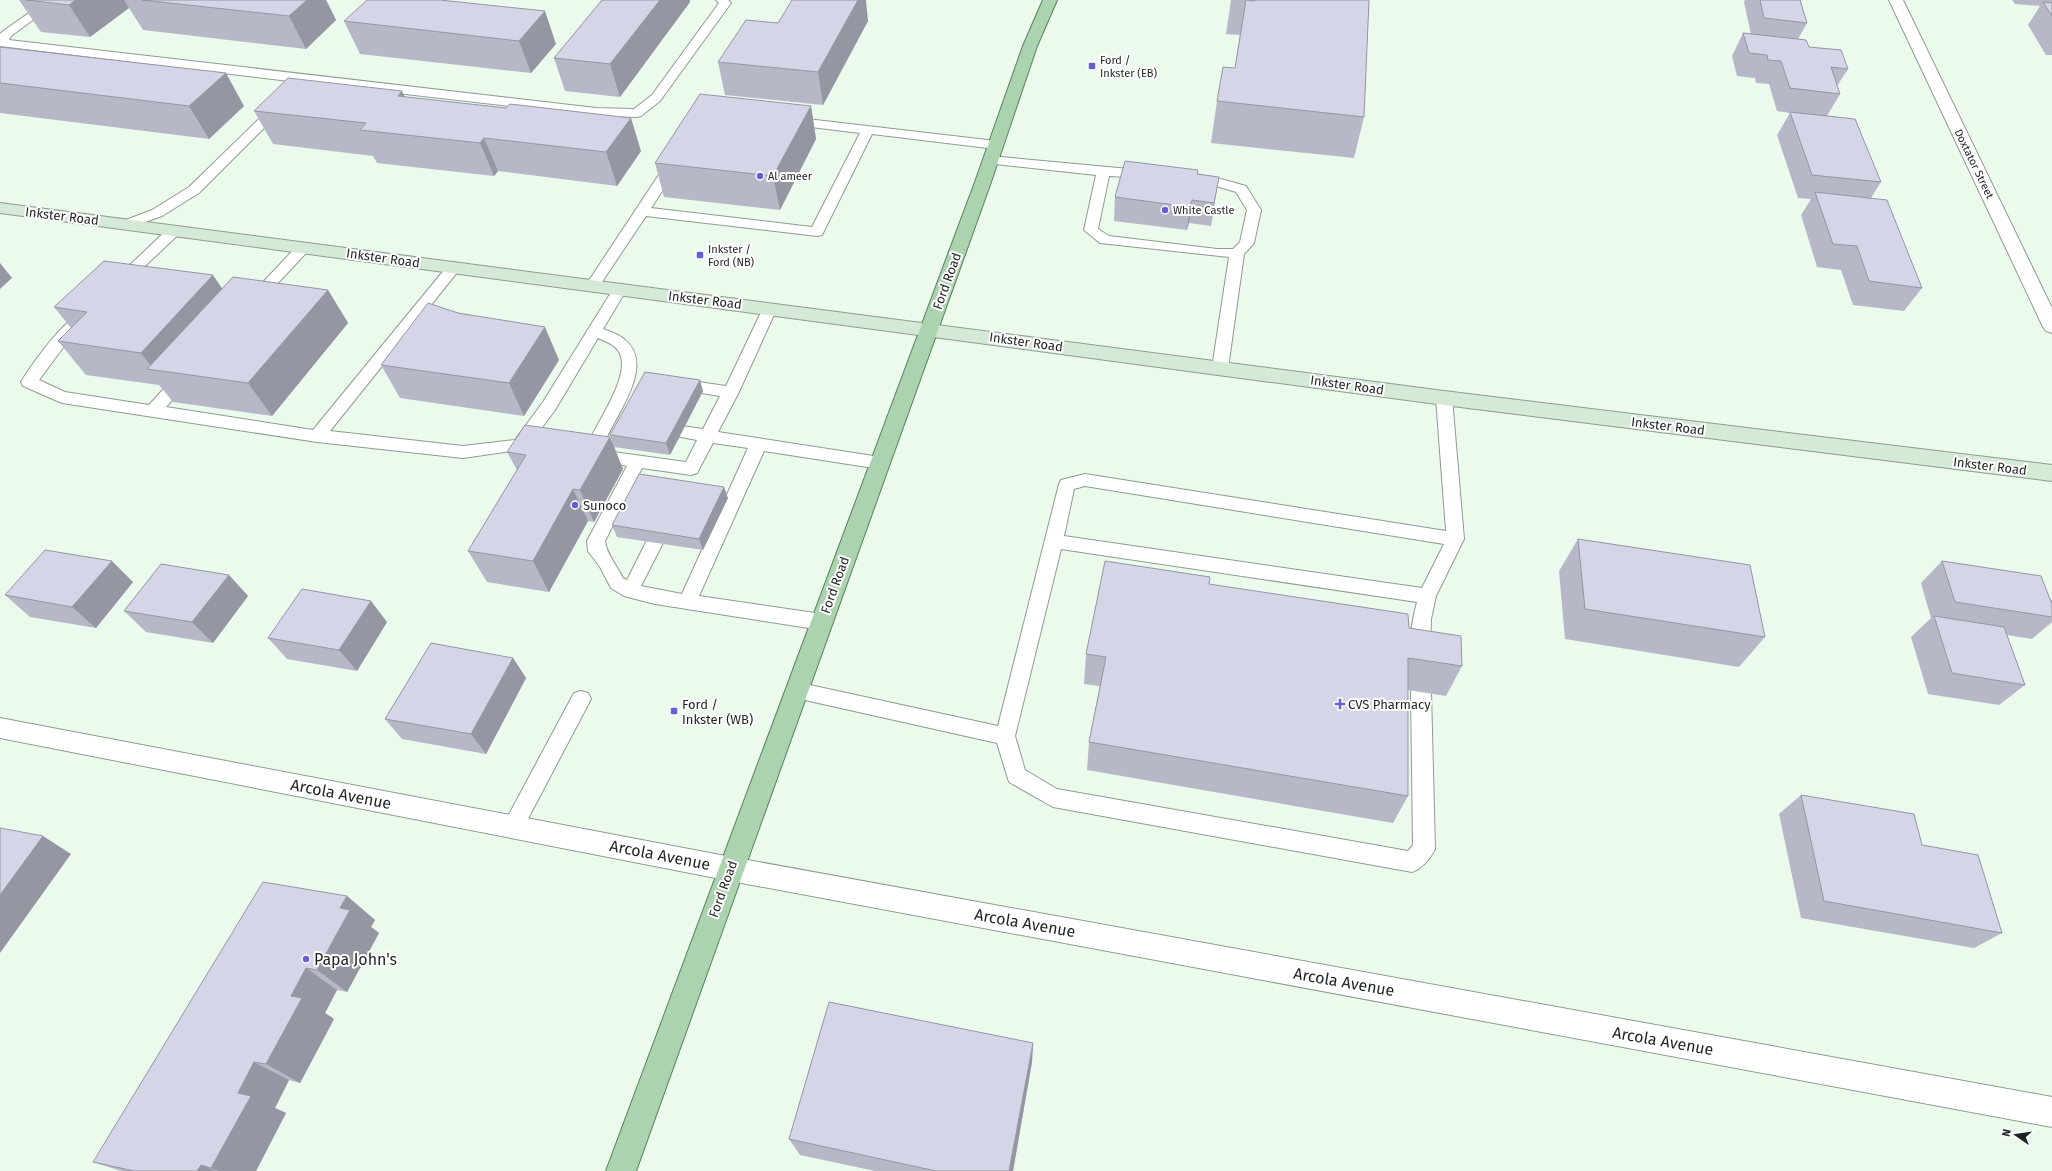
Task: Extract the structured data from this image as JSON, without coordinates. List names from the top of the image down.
{
  "streets": {
    "main road": ["Inkster Road", "Ford Road"],
    "street": ["Doxtator Street", "Arcola Avenue"]
  },
  "crossings": [
    ["Inkster Road", "Ford Road"],
    ["Ford Road", "Arcola Avenue"]
  ],
  "places": {
    "transit": ["Ford / Inkster (EB)", "Inkster / Ford (NB)", "Ford / Inkster (WB)"],
    "other": [
      "Al ameer",
      "White Castle",
      "Sunoco",
      "Papa John's"
    ],
    "health": ["CVS Pharmacy"]
  },
  "north": "left"
}
